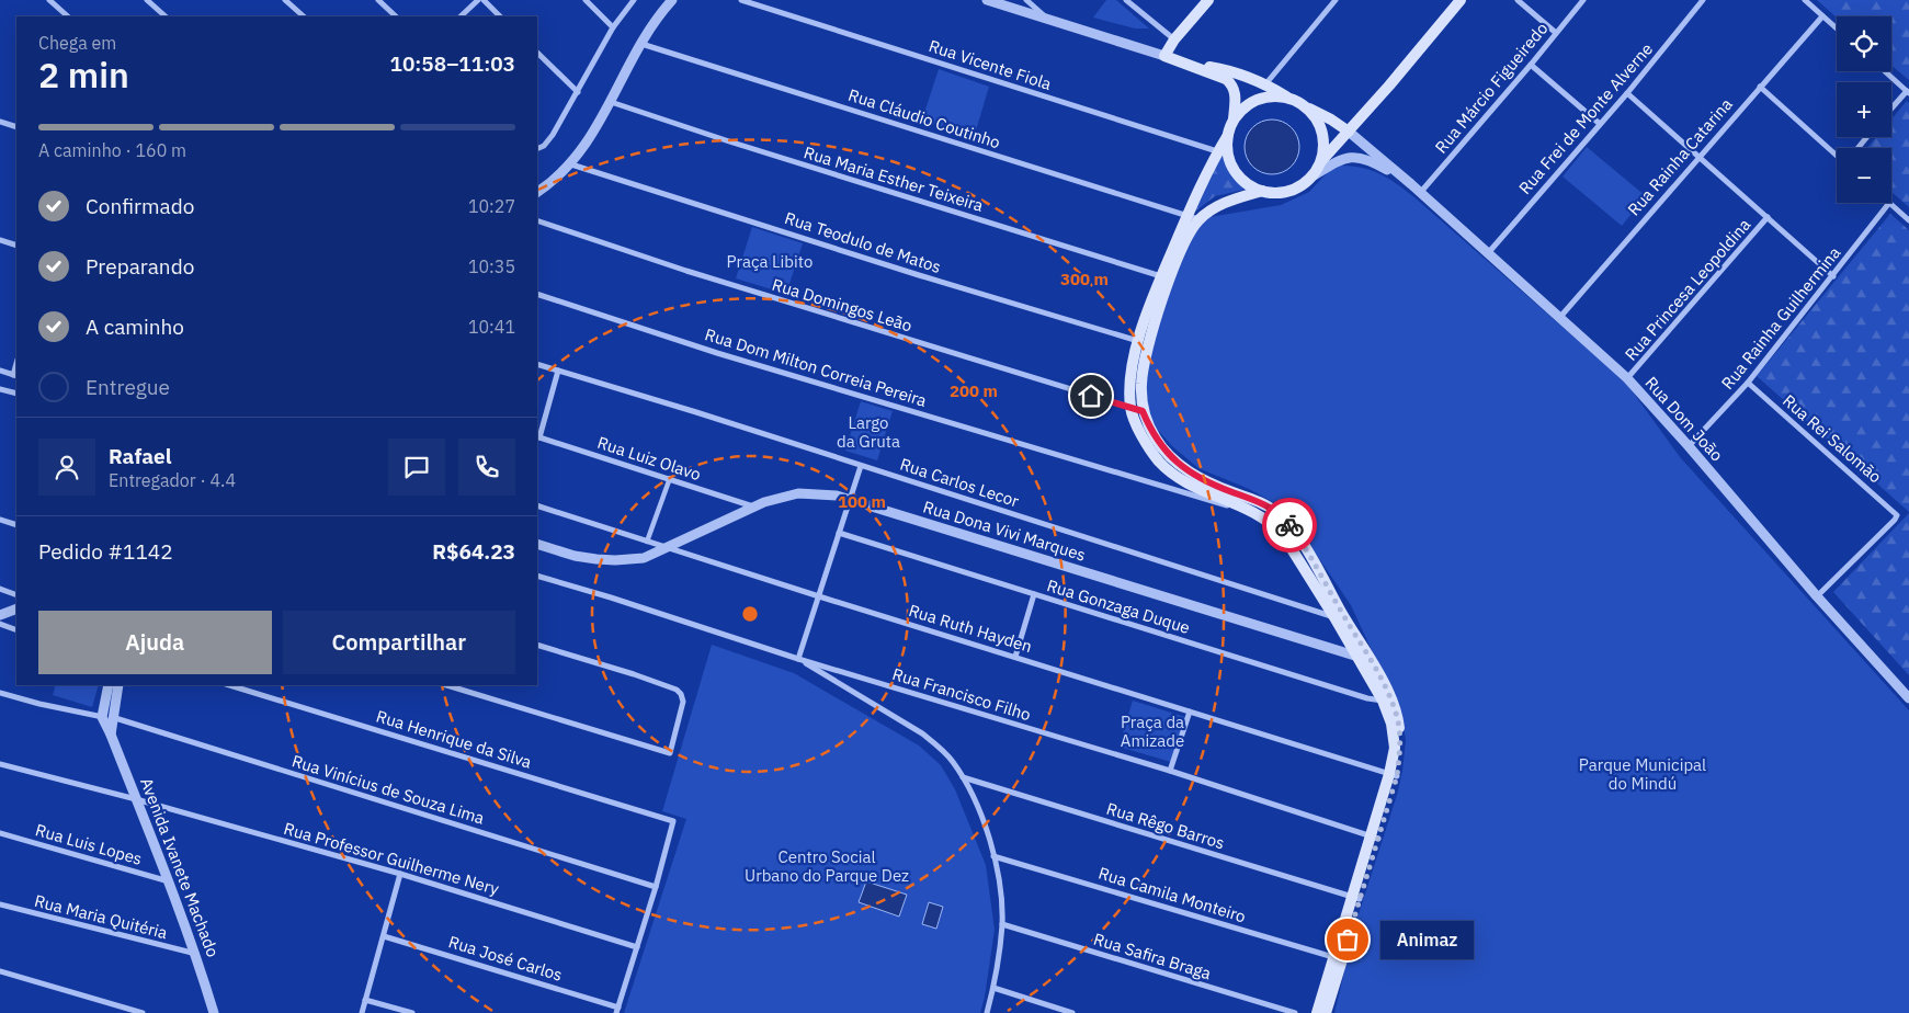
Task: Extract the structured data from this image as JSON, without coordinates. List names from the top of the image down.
{
  "streets": {
    "main road": ["Rua Dom João"],
    "street": [
      "Rua Vicente Fiola",
      "Rua Márcio Figueiredo",
      "Rua Cláudio Coutinho",
      "Rua Frei de Monte Alverne",
      "Rua Rainha Catarina",
      "Rua Maria Esther Teixeira",
      "Rua Teodulo de Matos",
      "Rua Princesa Leopoldina",
      "Rua Domingos Leão",
      "Rua Rainha Guilhermina",
      "Rua Dom Milton Correia Pereira",
      "Rua Rei Salomão",
      "Rua Luiz Olavo",
      "Rua Carlos Lecor",
      "Rua Dona Vivi Marques",
      "Rua Gonzaga Duque",
      "Rua Ruth Hayden",
      "Rua Francisco Filho",
      "Rua Henrique da Silva",
      "Rua Vinícius de Souza Lima",
      "Rua Rêgo Barros",
      "Rua Luis Lopes",
      "Rua Professor Guilherme Nery",
      "Avenida Ivanete Machado",
      "Rua Camila Monteiro",
      "Rua Maria Quitéria",
      "Rua Safira Braga",
      "Rua José Carlos"
    ]
  },
  "crossings": [
    ["Rua Márcio Figueiredo", "Rua Dom João"],
    ["Rua Frei de Monte Alverne", "Rua Dom João"],
    ["Rua Rainha Catarina", "Rua Dom João"],
    ["Rua Princesa Leopoldina", "Rua Dom João"],
    ["Rua Rainha Guilhermina", "Rua Dom João"],
    ["Rua Rainha Guilhermina", "Rua Rei Salomão"],
    ["Rua Dom João", "Rua Rei Salomão"],
    ["Rua Luiz Olavo", "Rua Dona Vivi Marques"],
    ["Rua Dona Vivi Marques", "Rua Ruth Hayden"],
    ["Rua Henrique da Silva", "Rua Vinícius de Souza Lima"],
    ["Rua Vinícius de Souza Lima", "Avenida Ivanete Machado"],
    ["Rua Luis Lopes", "Avenida Ivanete Machado"],
    ["Rua Professor Guilherme Nery", "Avenida Ivanete Machado"],
    ["Avenida Ivanete Machado", "Rua Maria Quitéria"]
  ],
  "parks": [
    "Praça Libito",
    "Largo da Gruta",
    "Praça da Amizade",
    "Parque Municipal do Mindú",
    "Centro Social Urbano do Parque Dez"
  ],
  "places": ["Animaz"],
  "page": {
    "map_buttons": ["+", "−"],
    "heading": ["2 min", "Chega em", "10:58–11:03"],
    "panel": [
      "Rafael",
      "Entregador · 4.4",
      "Pedido #1142",
      "R$64.23"
    ],
    "bar": "A caminho · 160 m",
    "list": [
      ["Confirmado", "10:27"],
      ["Preparando", "10:35"],
      ["A caminho", "10:41"],
      "Entregue"
    ],
    "buttons": ["Ajuda", "Compartilhar"],
    "bubble": "Animaz"
  },
  "rings": ["300 m", "200 m", "100 m"]
}
